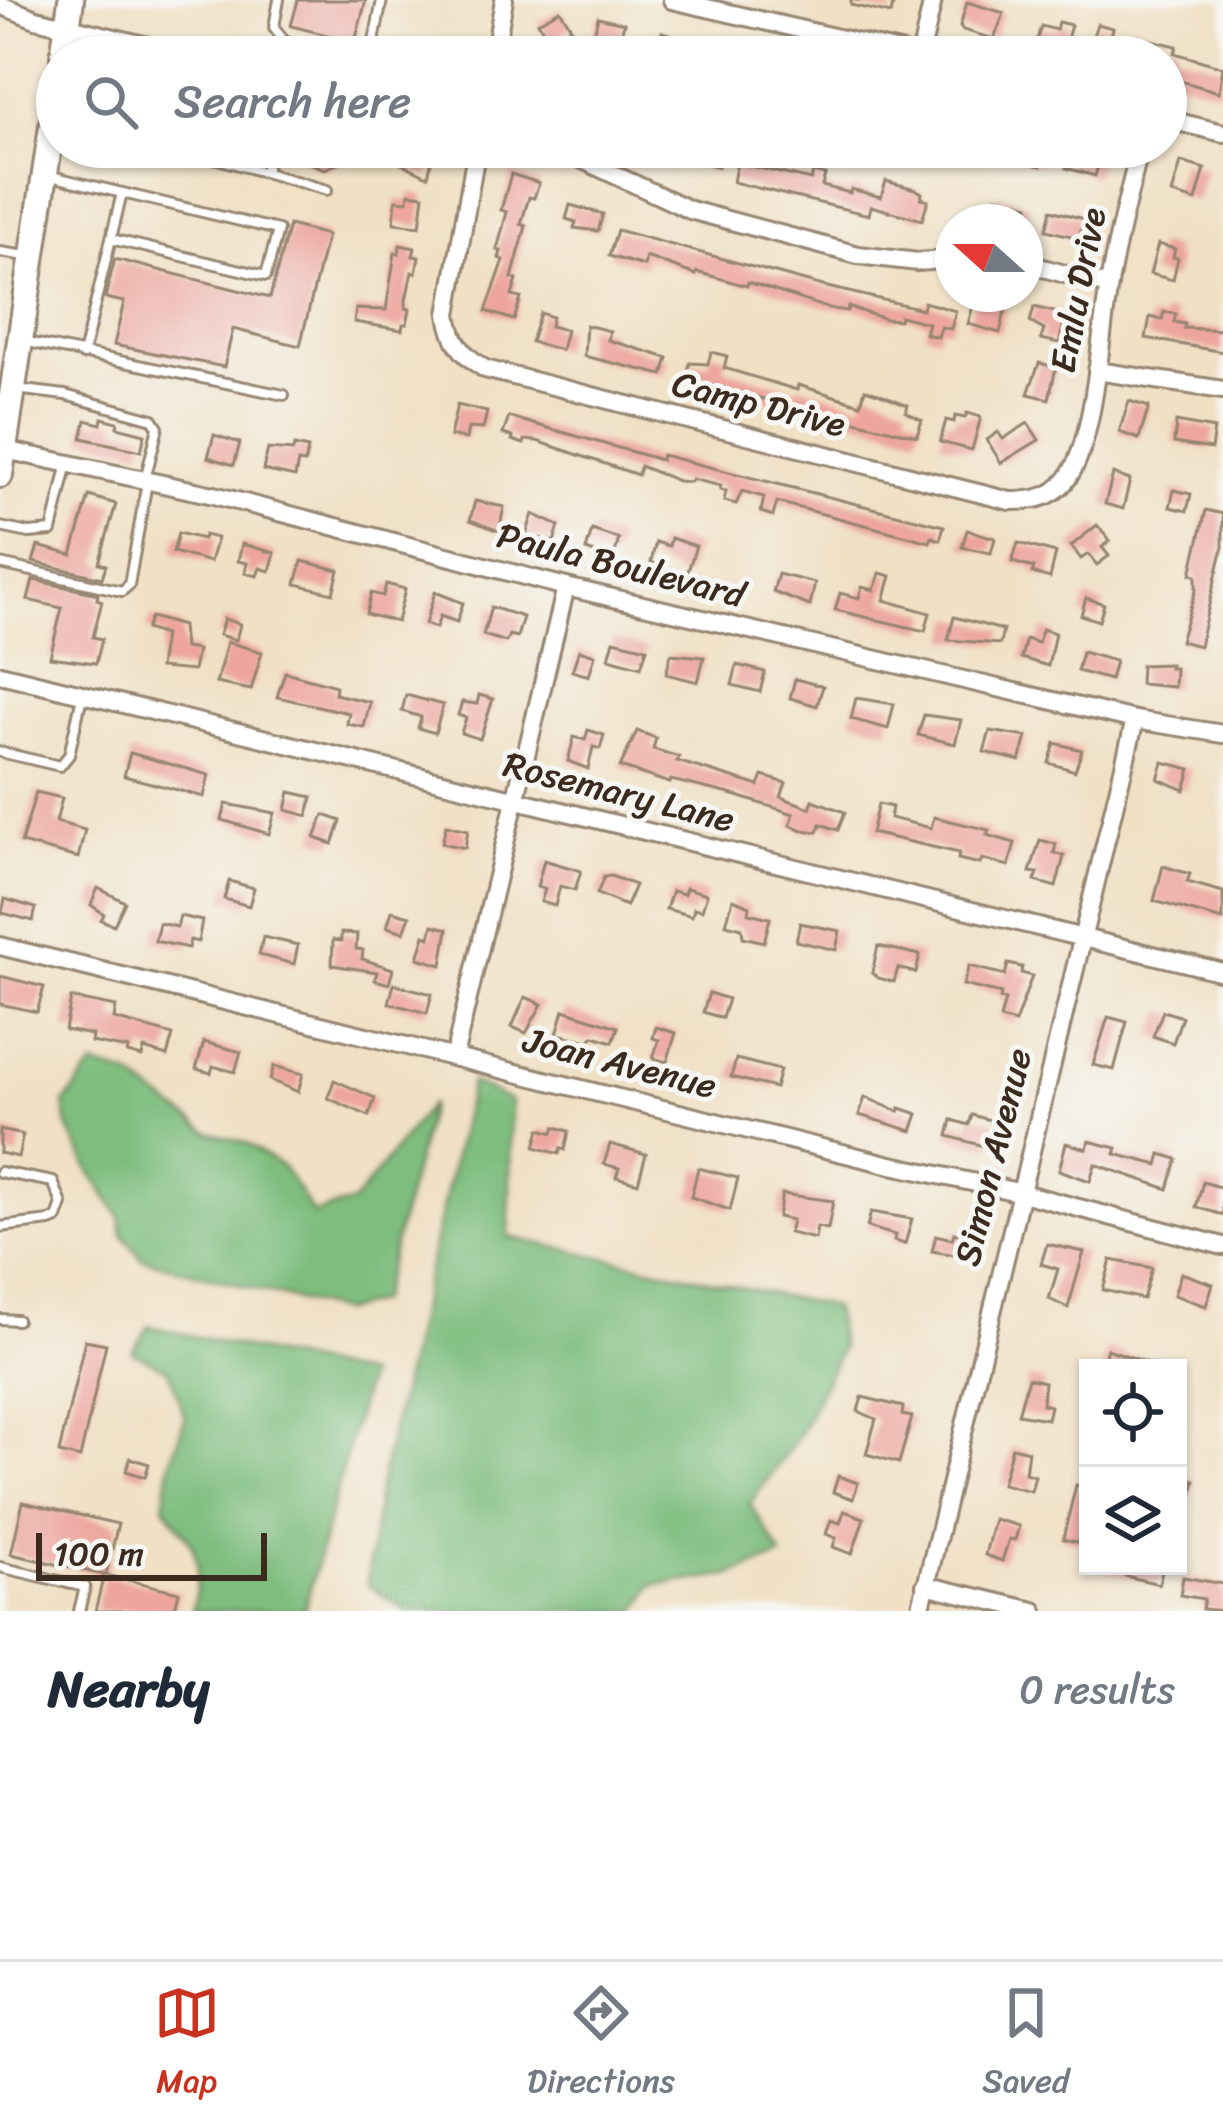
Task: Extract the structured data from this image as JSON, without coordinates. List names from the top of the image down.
{
  "streets": {
    "street": [
      "Emlu Drive",
      "Camp Drive",
      "Paula Boulevard",
      "Rosemary Lane",
      "Joan Avenue",
      "Simon Avenue"
    ]
  },
  "crossings": [
    ["Emlu Drive", "Camp Drive"],
    ["Paula Boulevard", "Simon Avenue"],
    ["Rosemary Lane", "Simon Avenue"],
    ["Joan Avenue", "Simon Avenue"]
  ],
  "scale_bar": "100 m",
  "north": "left",
  "page": {
    "search": "Search here",
    "scale": "100 m",
    "heading": ["Nearby", "0 results"],
    "nav": ["Map", "Directions", "Saved"]
  }
}
